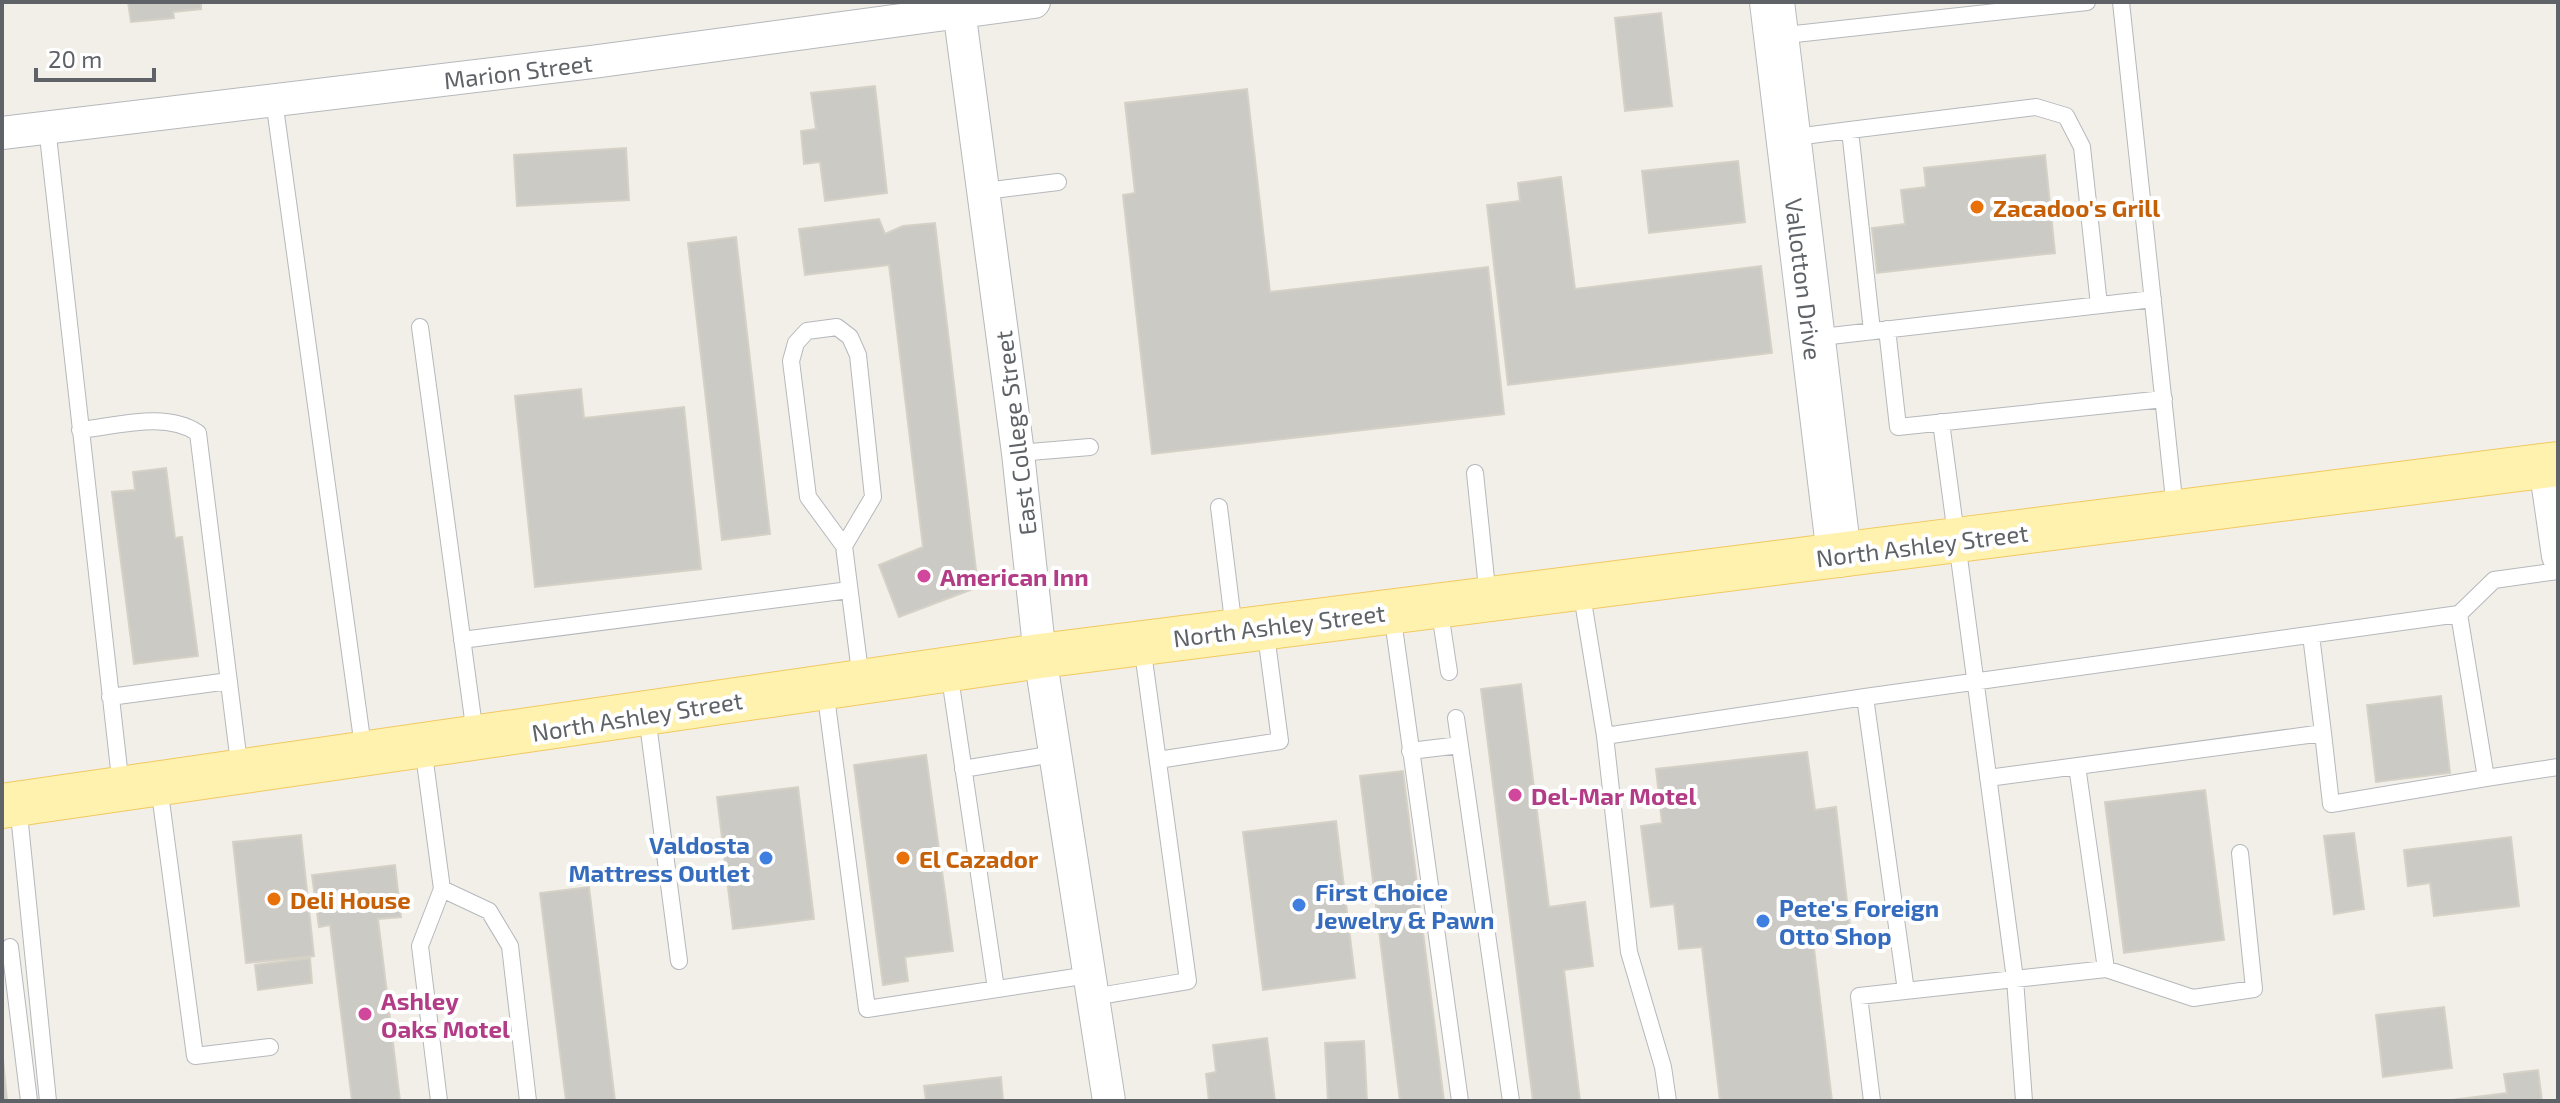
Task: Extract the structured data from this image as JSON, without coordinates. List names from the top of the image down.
{
  "streets": {
    "main road": ["North Ashley Street"],
    "street": ["Marion Street", "Vallotton Drive", "East College Street"]
  },
  "crossings": [
    ["Marion Street", "East College Street"],
    ["Vallotton Drive", "North Ashley Street"],
    ["East College Street", "North Ashley Street"]
  ],
  "places": [
    "Zacadoo's Grill",
    "American Inn",
    "Del-Mar Motel",
    "Valdosta Mattress Outlet",
    "El Cazador",
    "Deli House",
    "First Choice Jewelry & Pawn",
    "Pete's Foreign Otto Shop",
    "Ashley Oaks Motel"
  ],
  "scale_bar": "20 m"
}
